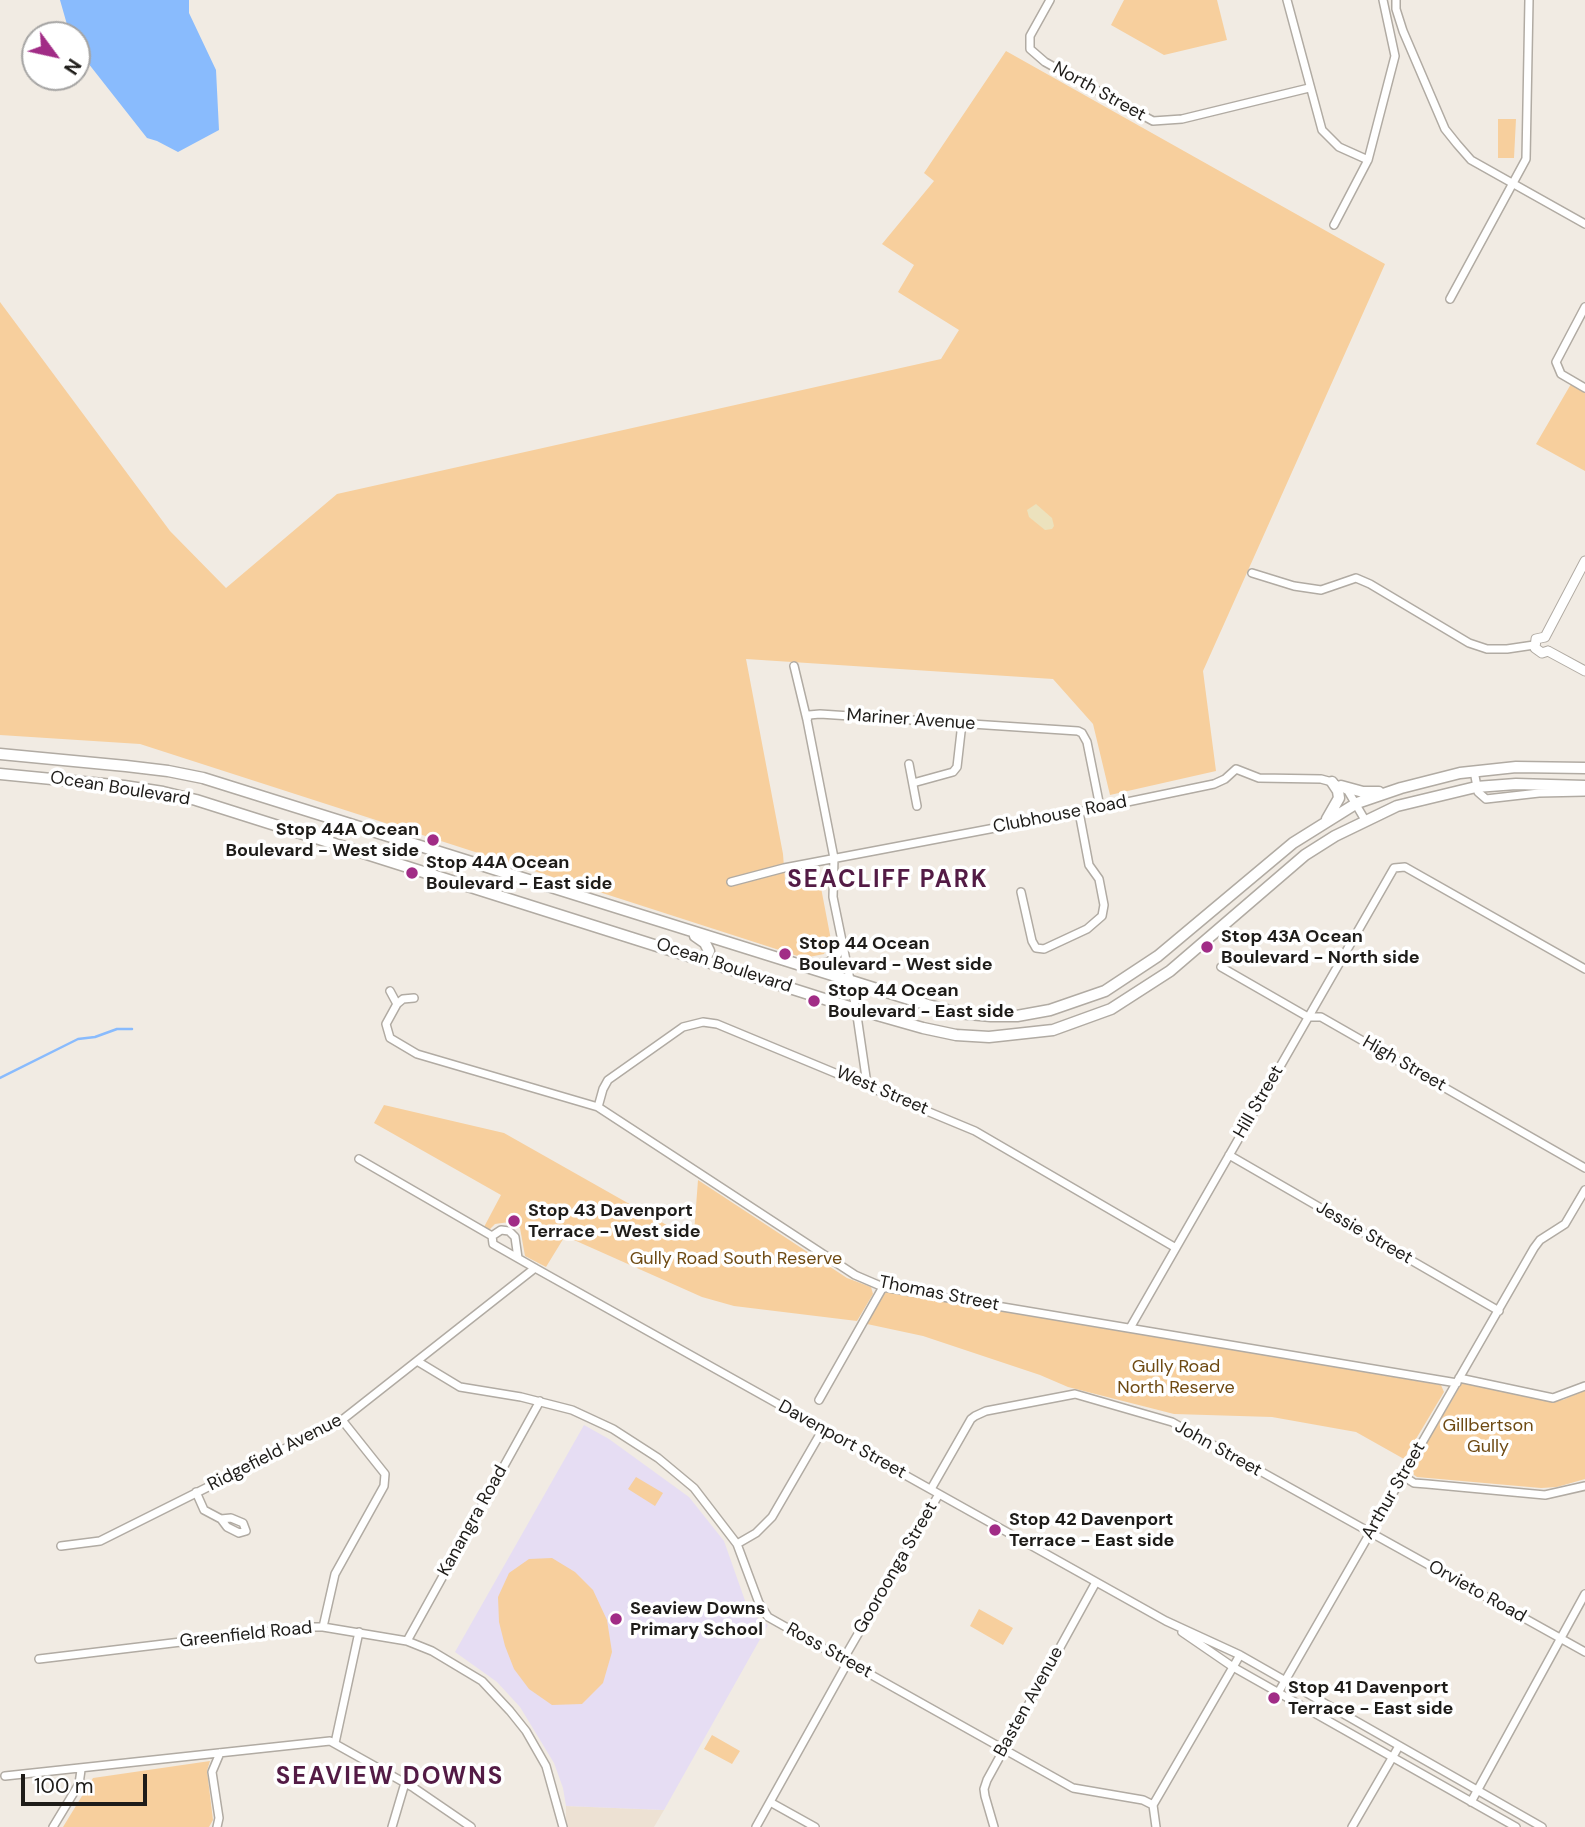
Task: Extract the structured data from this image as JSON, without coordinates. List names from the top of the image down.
{
  "streets": {
    "main road": ["Ocean Boulevard"],
    "street": [
      "North Street",
      "Mariner Avenue",
      "Clubhouse Road",
      "High Street",
      "West Street",
      "Hill Street",
      "Jessie Street",
      "Thomas Street",
      "Davenport Street",
      "John Street",
      "Ridgefield Avenue",
      "Arthur Street",
      "Kanangra Road",
      "Gooroonga Street",
      "Orvieto Road",
      "Greenfield Road",
      "Ross Street",
      "Basten Avenue"
    ]
  },
  "crossings": [
    ["Mariner Avenue", "Clubhouse Road"],
    ["High Street", "Hill Street"],
    ["West Street", "Hill Street"],
    ["West Street", "Thomas Street"],
    ["Hill Street", "Jessie Street"],
    ["Hill Street", "Thomas Street"],
    ["Jessie Street", "Arthur Street"],
    ["Thomas Street", "Arthur Street"],
    ["Davenport Street", "John Street"],
    ["Davenport Street", "Ridgefield Avenue"],
    ["Davenport Street", "Gooroonga Street"],
    ["Davenport Street", "Basten Avenue"],
    ["John Street", "Arthur Street"],
    ["John Street", "Gooroonga Street"],
    ["John Street", "Orvieto Road"],
    ["Ridgefield Avenue", "Ross Street"],
    ["Arthur Street", "Orvieto Road"],
    ["Kanangra Road", "Greenfield Road"],
    ["Kanangra Road", "Ross Street"],
    ["Gooroonga Street", "Ross Street"],
    ["Ross Street", "Basten Avenue"]
  ],
  "districts": ["SEACLIFF PARK", "SEAVIEW DOWNS"],
  "parks": ["Gully Road South Reserve", "Gully Road North Reserve", "Gillbertson Gully"],
  "places": [
    "Stop 44A Ocean Boulevard - West side",
    "Stop 44A Ocean Boulevard - East side",
    "Stop 43A Ocean Boulevard - North side",
    "Stop 44 Ocean Boulevard - West side",
    "Stop 44 Ocean Boulevard - East side",
    "Stop 43 Davenport Terrace - West side",
    "Stop 42 Davenport Terrace - East side",
    "Seaview Downs Primary School",
    "Stop 41 Davenport Terrace - East side"
  ],
  "scale_bar": "100 m",
  "north": "bottom right"
}
